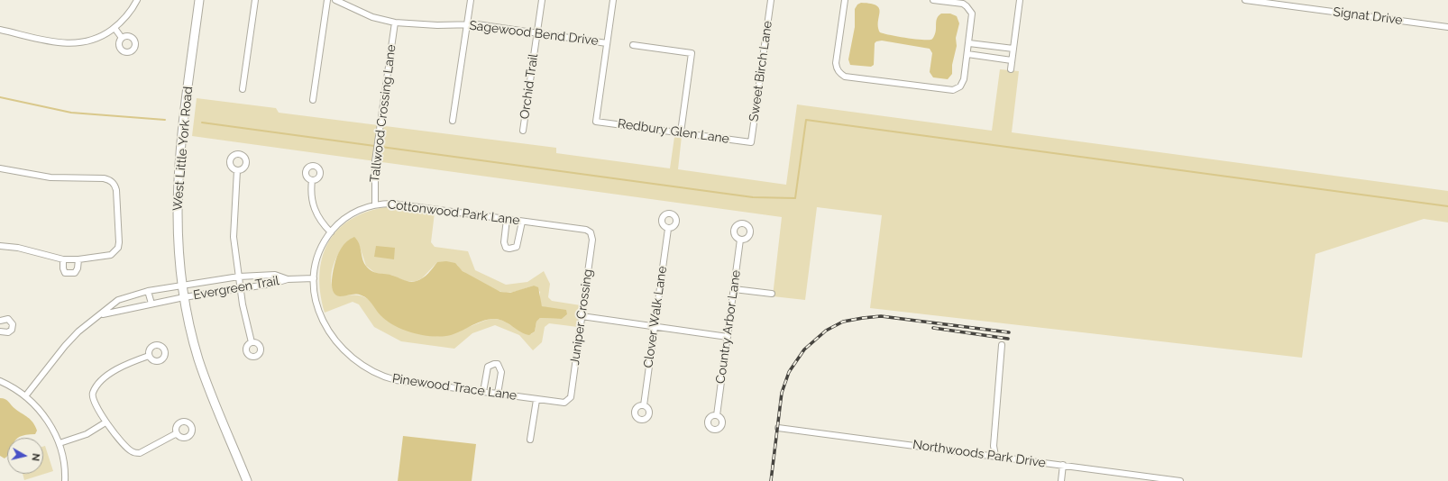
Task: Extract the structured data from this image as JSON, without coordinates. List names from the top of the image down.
{
  "streets": {
    "main road": ["West Little York Road"],
    "street": [
      "Signat Drive",
      "Sagewood Bend Drive",
      "Sweet Birch Lane",
      "Orchid Trail",
      "Tallwood Crossing Lane",
      "Redbury Glen Lane",
      "Cottonwood Park Lane",
      "Evergreen Trail",
      "Juniper Crossing",
      "Clover Walk Lane",
      "Country Arbor Lane",
      "Pinewood Trace Lane",
      "Northwoods Park Drive"
    ]
  },
  "crossings": [
    ["Sagewood Bend Drive", "Orchid Trail"],
    ["Sagewood Bend Drive", "Tallwood Crossing Lane"],
    ["Sagewood Bend Drive", "Redbury Glen Lane"],
    ["Sweet Birch Lane", "Redbury Glen Lane"],
    ["Tallwood Crossing Lane", "Cottonwood Park Lane"],
    ["West Little York Road", "Evergreen Trail"],
    ["Cottonwood Park Lane", "Evergreen Trail"],
    ["Cottonwood Park Lane", "Juniper Crossing"],
    ["Cottonwood Park Lane", "Pinewood Trace Lane"],
    ["Evergreen Trail", "Pinewood Trace Lane"],
    ["Juniper Crossing", "Pinewood Trace Lane"]
  ],
  "north": "right"
}
